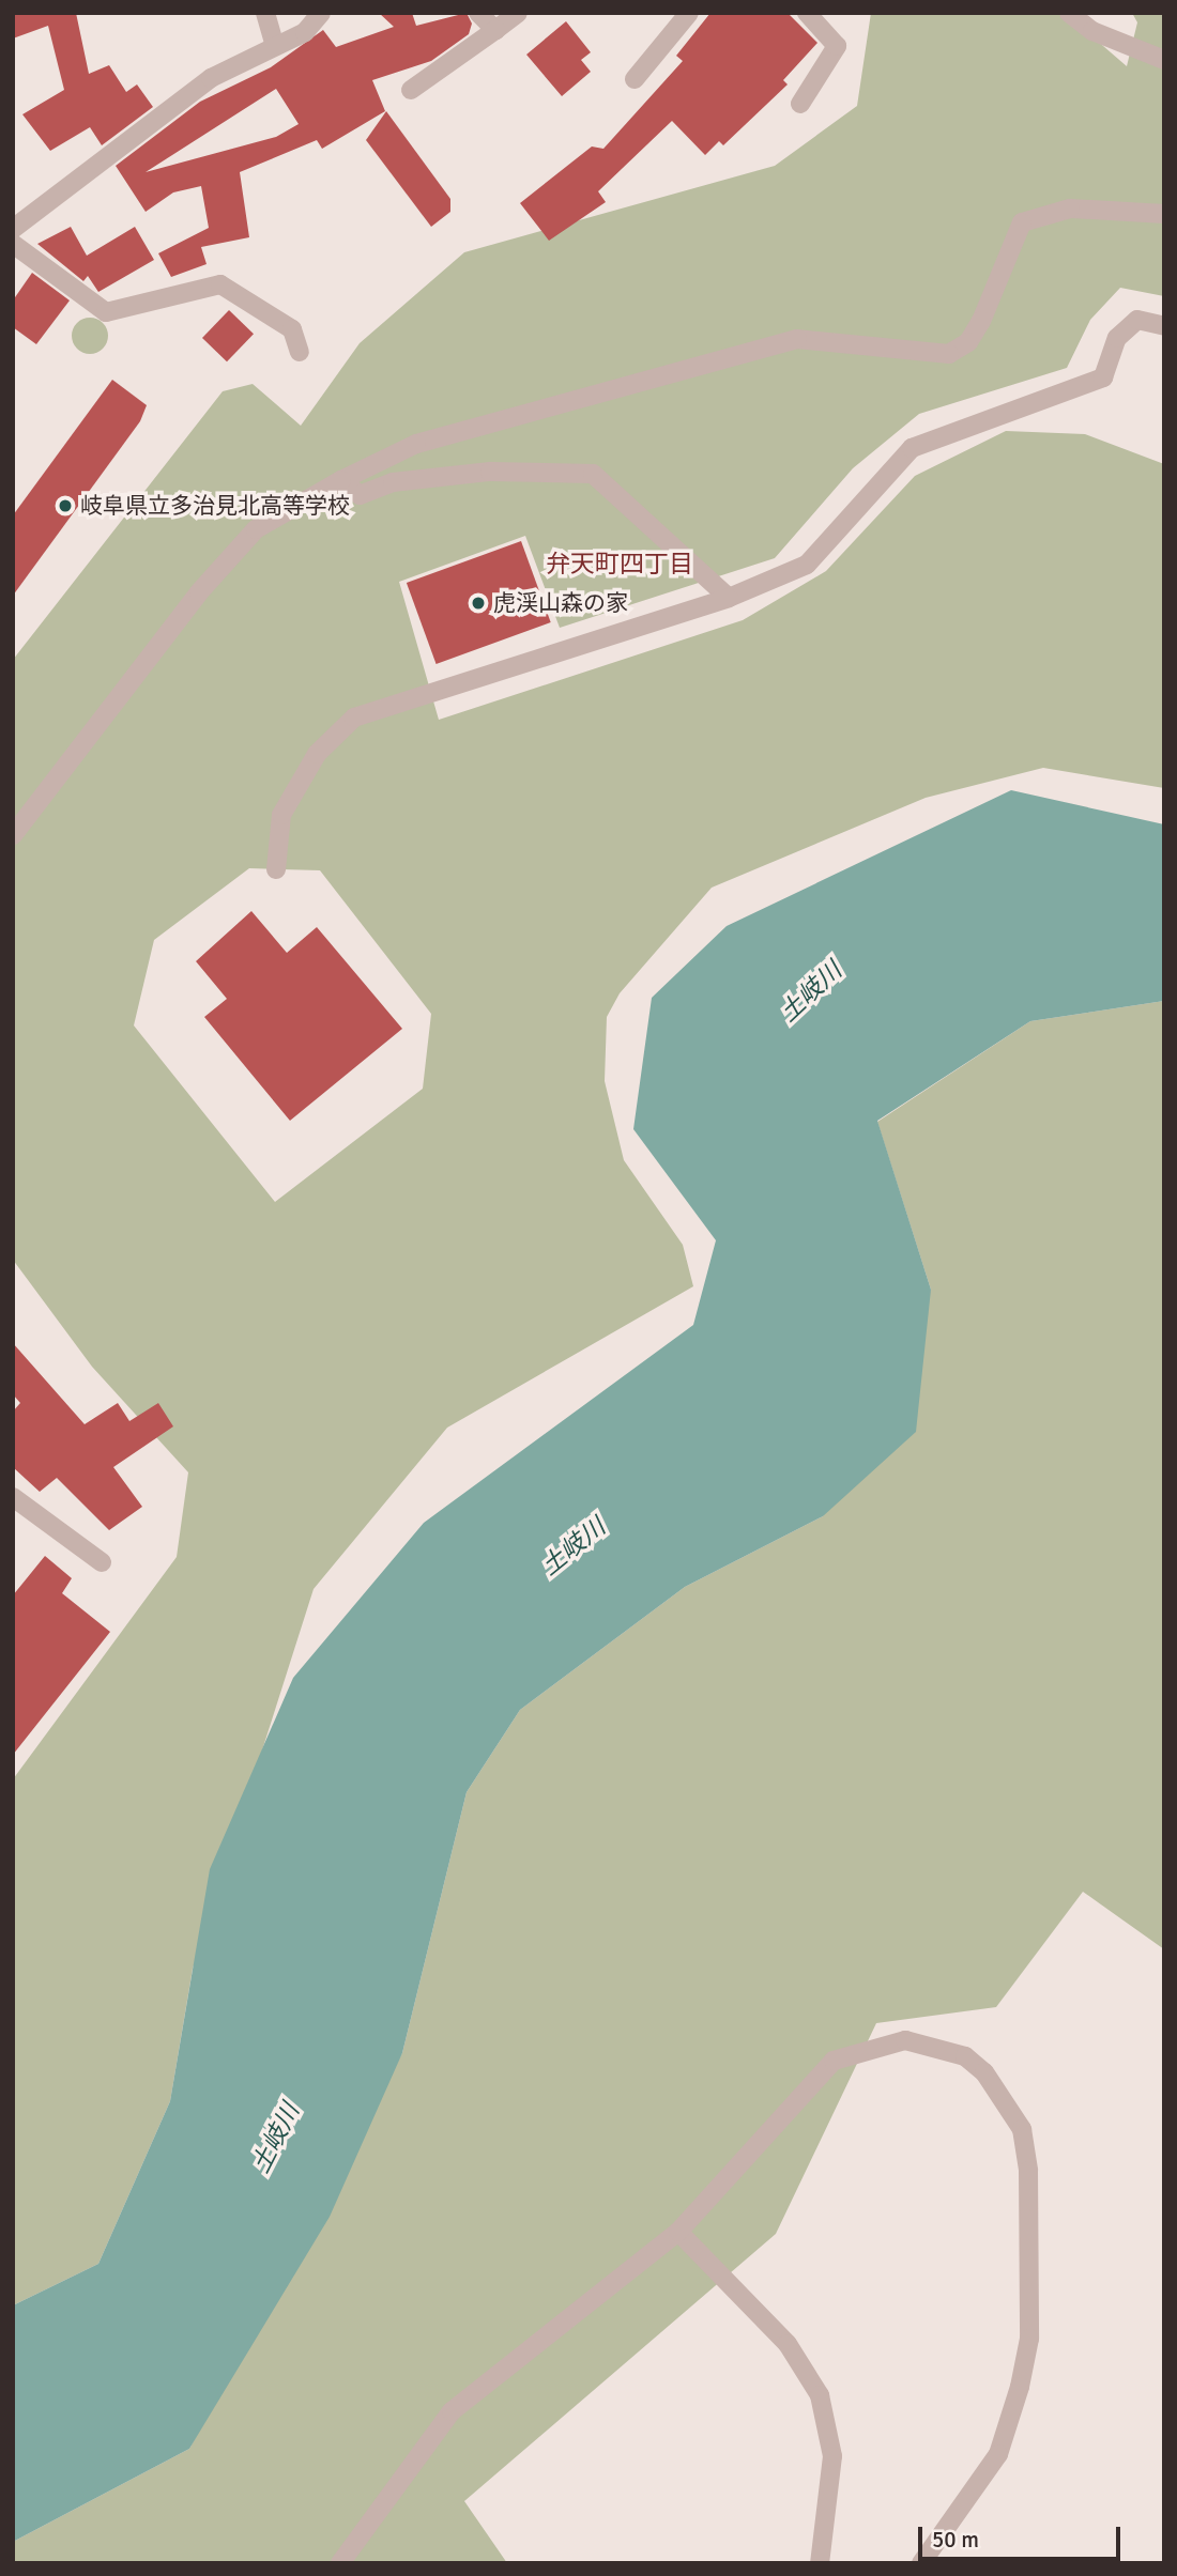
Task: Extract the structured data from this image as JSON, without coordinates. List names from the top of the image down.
{
  "districts": ["弁天町四丁目"],
  "water": ["土岐川"],
  "places": ["岐阜県立多治見北高等学校", "虎渓山森の家"],
  "scale_bar": "50 m"
}
